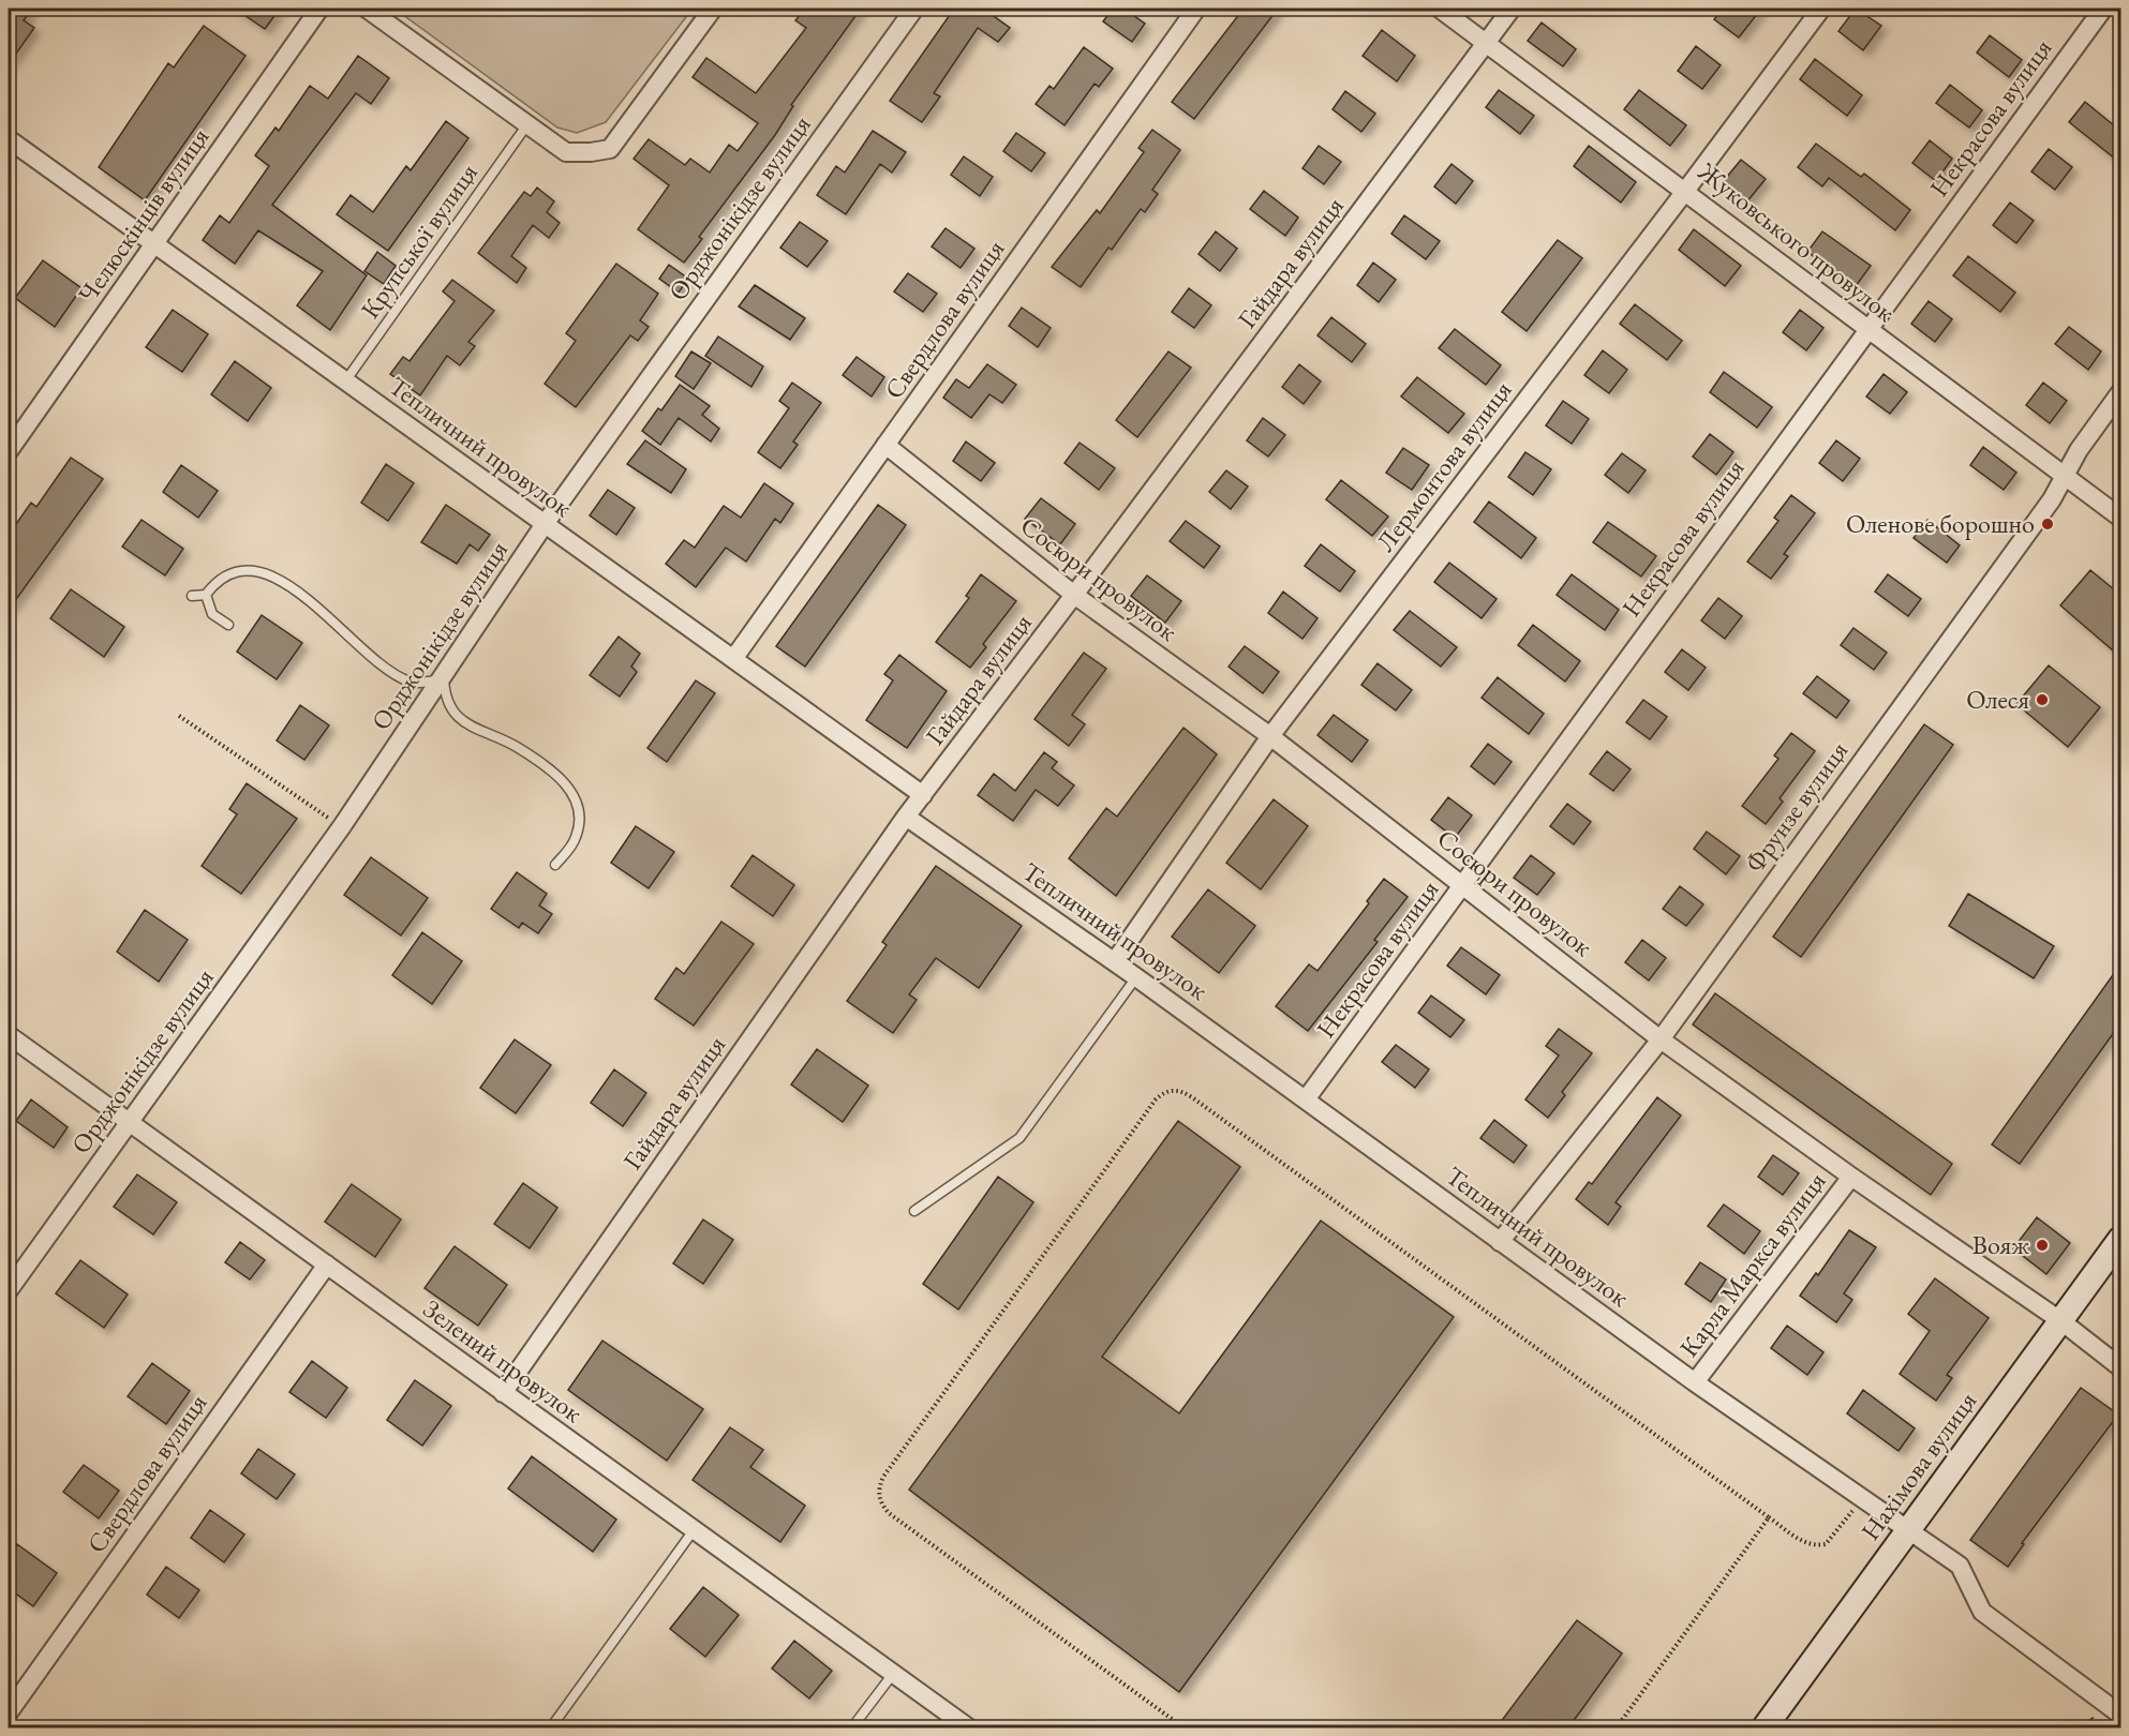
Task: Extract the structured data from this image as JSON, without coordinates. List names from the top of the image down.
{
  "streets": {
    "street": [
      "Некрасова вулиця",
      "Орджонікідзе вулиця",
      "Челюскінців вулиця",
      "Жуковського провулок",
      "Гайдара вулиця",
      "Свердлова вулиця",
      "Тепличний провулок",
      "Лермонтова вулиця",
      "Сосюри провулок",
      "Фрунзе вулиця",
      "Карла Маркса вулиця",
      "Зелений провулок",
      "Нахімова вулиця"
    ],
    "lane": ["Крупської вулиця"]
  },
  "crossings": [
    ["Некрасова вулиця", "Жуковського провулок"],
    ["Некрасова вулиця", "Тепличний провулок"],
    ["Некрасова вулиця", "Сосюри провулок"],
    ["Орджонікідзе вулиця", "Тепличний провулок"],
    ["Орджонікідзе вулиця", "Зелений провулок"],
    ["Челюскінців вулиця", "Тепличний провулок"],
    ["Крупської вулиця", "Тепличний провулок"],
    ["Жуковського провулок", "Гайдара вулиця"],
    ["Жуковського провулок", "Лермонтова вулиця"],
    ["Жуковського провулок", "Фрунзе вулиця"],
    ["Гайдара вулиця", "Тепличний провулок"],
    ["Гайдара вулиця", "Сосюри провулок"],
    ["Гайдара вулиця", "Зелений провулок"],
    ["Свердлова вулиця", "Тепличний провулок"],
    ["Свердлова вулиця", "Сосюри провулок"],
    ["Свердлова вулиця", "Зелений провулок"],
    ["Тепличний провулок", "Лермонтова вулиця"],
    ["Тепличний провулок", "Фрунзе вулиця"],
    ["Тепличний провулок", "Карла Маркса вулиця"],
    ["Тепличний провулок", "Нахімова вулиця"],
    ["Лермонтова вулиця", "Сосюри провулок"],
    ["Сосюри провулок", "Фрунзе вулиця"],
    ["Сосюри провулок", "Карла Маркса вулиця"],
    ["Сосюри провулок", "Нахімова вулиця"]
  ],
  "places": ["Оленове борошно", "Олеся", "Вояж"]
}
